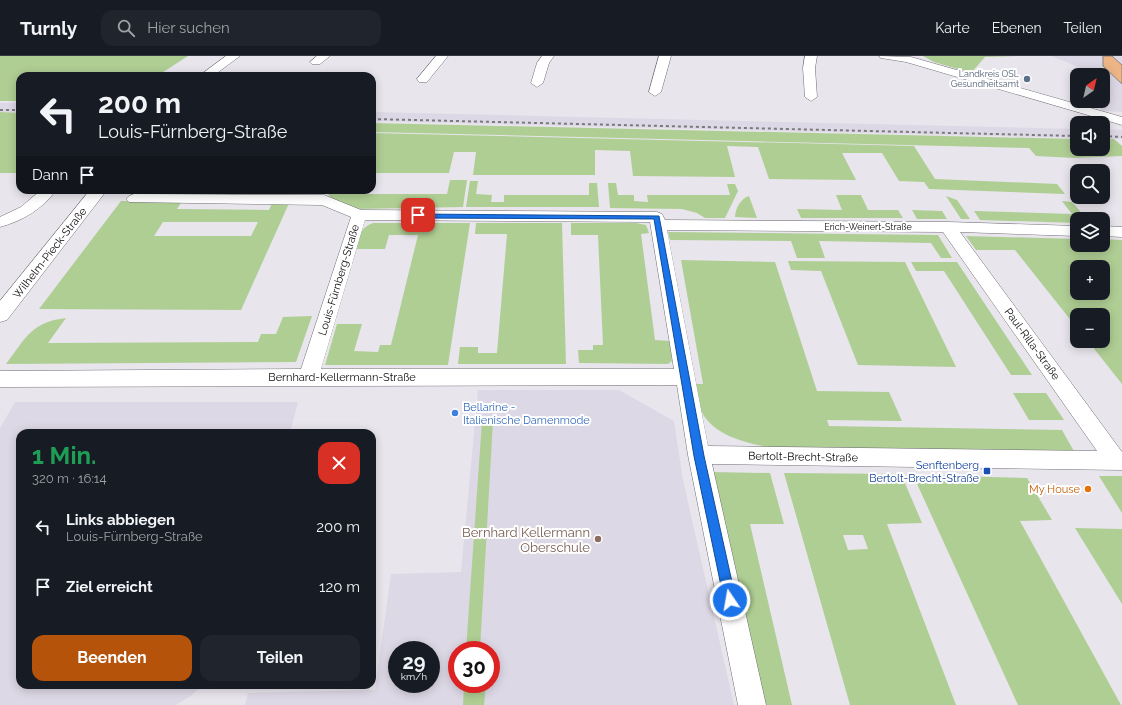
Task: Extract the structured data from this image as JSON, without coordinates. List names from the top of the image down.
{
  "streets": {
    "main road": ["Wilhelm-Pieck-Straße"],
    "street": [
      "Erich-Weinert-Straße",
      "Louis-Fürnberg-Straße",
      "Paul-Rilla-Straße",
      "Bernhard-Kellermann-Straße",
      "Bertolt-Brecht-Straße"
    ]
  },
  "crossings": [
    ["Erich-Weinert-Straße", "Louis-Fürnberg-Straße"],
    ["Erich-Weinert-Straße", "Paul-Rilla-Straße"],
    ["Louis-Fürnberg-Straße", "Bernhard-Kellermann-Straße"],
    ["Paul-Rilla-Straße", "Bertolt-Brecht-Straße"]
  ],
  "places": {
    "other": [
      "Landkreis OSL Gesundheitsamt",
      "Bellarine - Italienische Damenmode",
      "My House",
      "Bernhard Kellermann Oberschule"
    ],
    "transit": ["Senftenberg Bertolt-Brecht-Straße"]
  },
  "north": "top right",
  "page": {
    "header": "Turnly",
    "search": "Hier suchen",
    "nav": ["Karte", "Ebenen", "Teilen"],
    "map_buttons": ["+", "−"],
    "turn": ["200 m", "Louis-Fürnberg-Straße"],
    "then": "Dann",
    "heading": ["1 Min.", "320 m · 16:14"],
    "list": [
      {
        "name": "Links abbiegen",
        "note": "Louis-Fürnberg-Straße",
        "value": "200 m"
      },
      {
        "name": "Ziel erreicht",
        "value": "120 m"
      }
    ],
    "buttons": ["Beenden", "Teilen"],
    "speed": "29 km/h",
    "limit": "30"
  }
}
